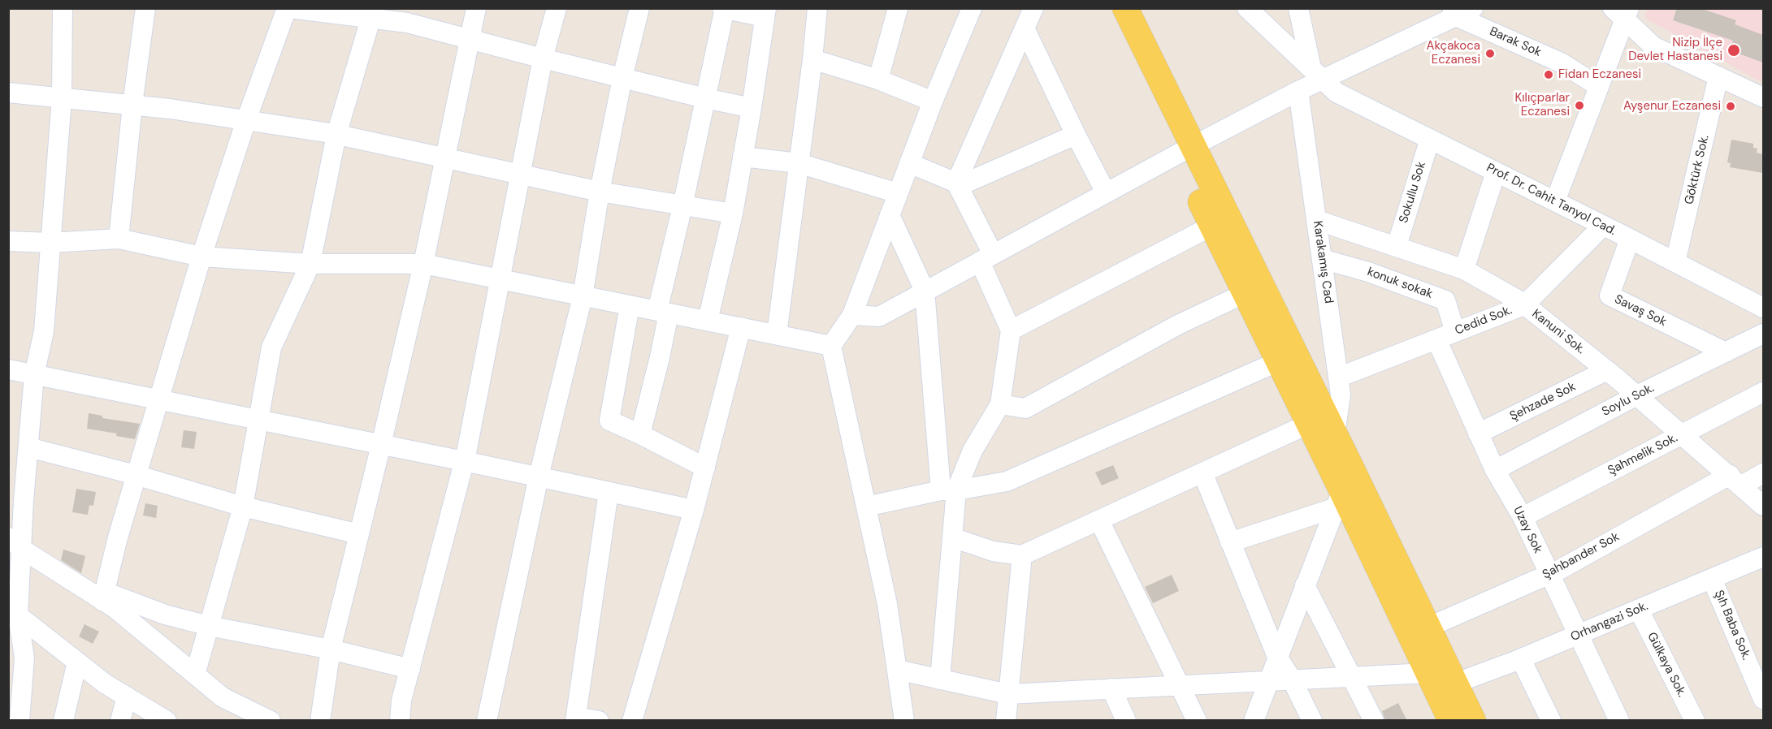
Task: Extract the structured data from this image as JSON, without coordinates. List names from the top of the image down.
{
  "streets": {
    "street": [
      "Barak Sok",
      "Göktürk Sok.",
      "Sokullu Sok",
      "Prof. Dr. Cahit Tanyol Cad.",
      "Karakamış Cad",
      "konuk sokak",
      "Savaş Sok",
      "Cedid Sok.",
      "Kanuni Sok.",
      "Soylu Sok.",
      "Şehzade Sok",
      "Şahmelik Sok.",
      "Uzay Sok",
      "Şahbander Sok",
      "Orhangazi Sok.",
      "Şıh Baba Sok.",
      "Gülkaya Sok."
    ]
  },
  "crossings": [
    ["Göktürk Sok.", "Prof. Dr. Cahit Tanyol Cad."],
    ["Sokullu Sok", "Prof. Dr. Cahit Tanyol Cad."],
    ["Sokullu Sok", "Kanuni Sok."],
    ["Prof. Dr. Cahit Tanyol Cad.", "Savaş Sok"],
    ["Prof. Dr. Cahit Tanyol Cad.", "Cedid Sok."],
    ["Karakamış Cad", "konuk sokak"],
    ["Karakamış Cad", "Cedid Sok."],
    ["Karakamış Cad", "Kanuni Sok."],
    ["konuk sokak", "Cedid Sok."],
    ["Savaş Sok", "Soylu Sok."],
    ["Cedid Sok.", "Kanuni Sok."],
    ["Cedid Sok.", "Uzay Sok"],
    ["Kanuni Sok.", "Soylu Sok."],
    ["Kanuni Sok.", "Şehzade Sok"],
    ["Kanuni Sok.", "Şahmelik Sok."],
    ["Kanuni Sok.", "Şahbander Sok"],
    ["Soylu Sok.", "Uzay Sok"],
    ["Şehzade Sok", "Uzay Sok"],
    ["Şahmelik Sok.", "Uzay Sok"],
    ["Uzay Sok", "Şahbander Sok"],
    ["Uzay Sok", "Orhangazi Sok."],
    ["Orhangazi Sok.", "Şıh Baba Sok."],
    ["Orhangazi Sok.", "Gülkaya Sok."]
  ],
  "places": [
    "Nizip İlçe Devlet Hastanesi",
    "Akçakoca Eczanesi",
    "Fidan Eczanesi",
    "Kılıçparlar Eczanesi",
    "Ayşenur Eczanesi"
  ]
}
